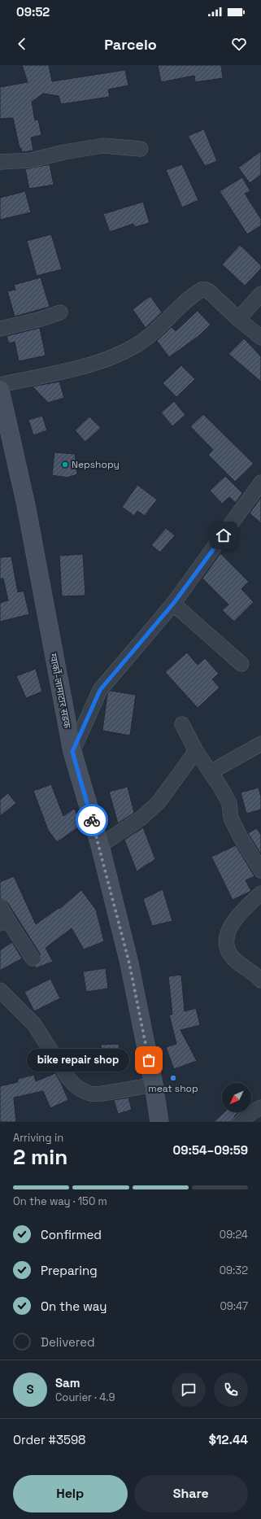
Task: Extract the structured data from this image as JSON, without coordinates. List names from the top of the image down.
{
  "streets": {
    "main road": ["ग्वार्को-लामाटार सडक"]
  },
  "places": ["Nepshopy", "bike repair shop", "meat shop"],
  "north": "bottom left",
  "page": {
    "status": "09:52",
    "header": "Parcelo",
    "bubble": "bike repair shop",
    "heading": ["2 min", "Arriving in", "09:54–09:59"],
    "panel": [
      "Sam",
      "Courier · 4.9",
      "Order #3598",
      "$12.44"
    ],
    "bar": "On the way · 150 m",
    "list": [
      ["Confirmed", "09:24"],
      ["Preparing", "09:32"],
      ["On the way", "09:47"],
      "Delivered"
    ],
    "round": "S",
    "buttons": ["Help", "Share"]
  }
}
